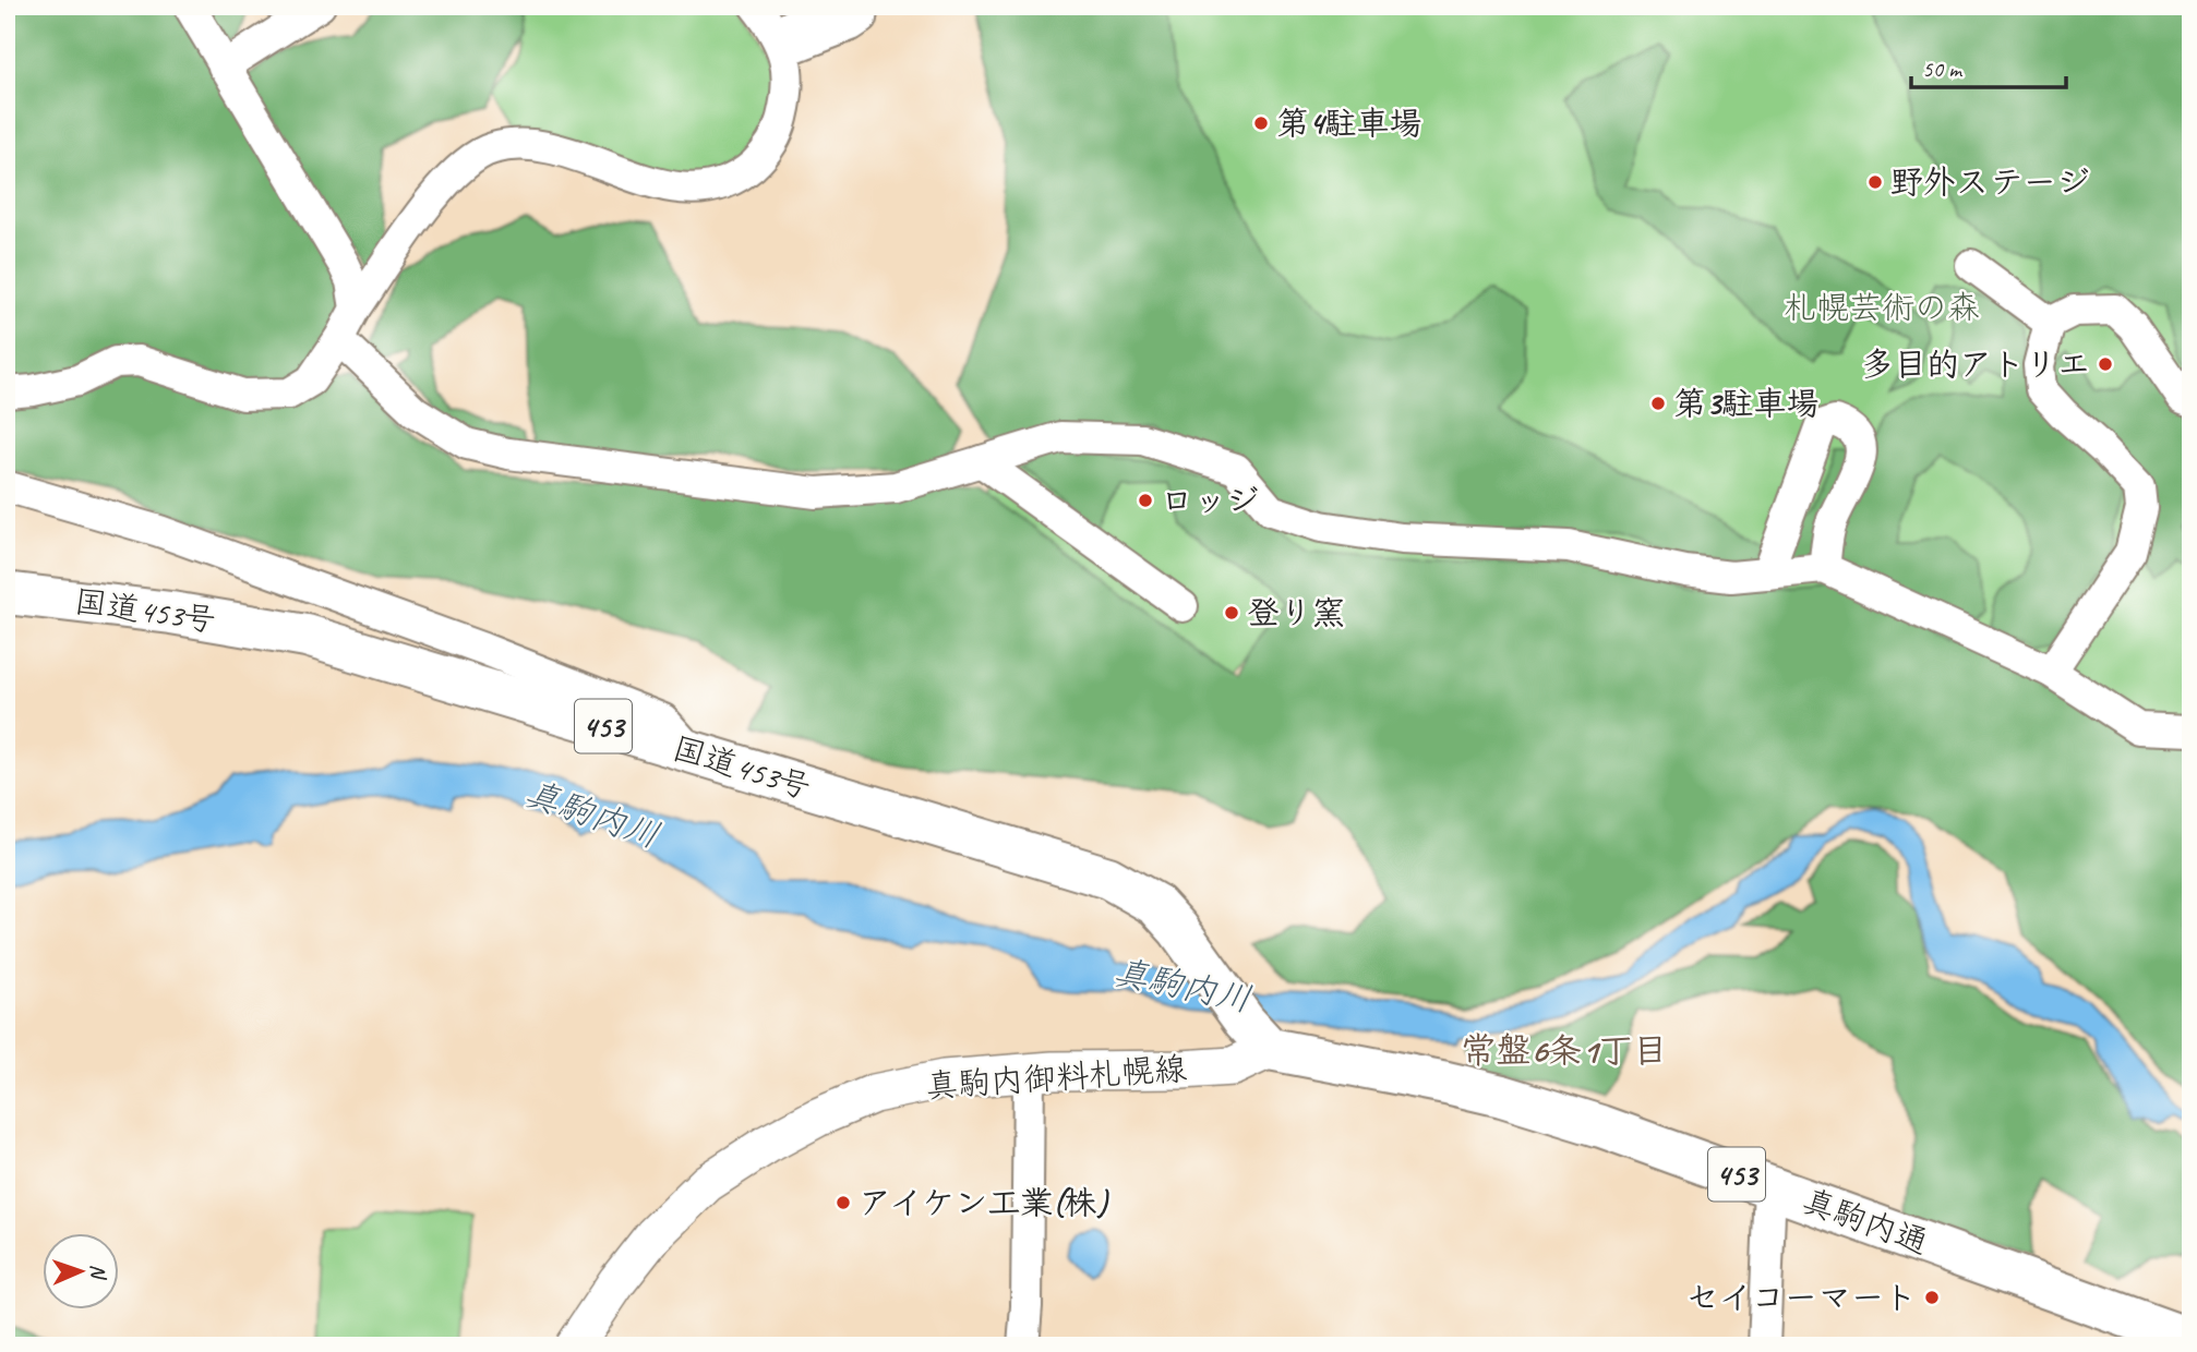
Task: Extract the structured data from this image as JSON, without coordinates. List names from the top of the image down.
{
  "streets": {
    "highway": ["国道453号", "453", "真駒内通"],
    "main road": ["真駒内御料札幌線"]
  },
  "crossings": [
    ["国道453号", "真駒内御料札幌線"],
    ["国道453号", "真駒内通"],
    ["真駒内御料札幌線", "真駒内通"]
  ],
  "districts": ["常盤6条1丁目"],
  "water": ["真駒内川"],
  "parks": ["札幌芸術の森"],
  "places": [
    "第4駐車場",
    "野外ステージ",
    "多目的アトリエ",
    "第3駐車場",
    "ロッジ",
    "登り窯",
    "アイケン工業(株)",
    "セイコーマート"
  ],
  "scale_bar": "50 m",
  "north": "right"
}
